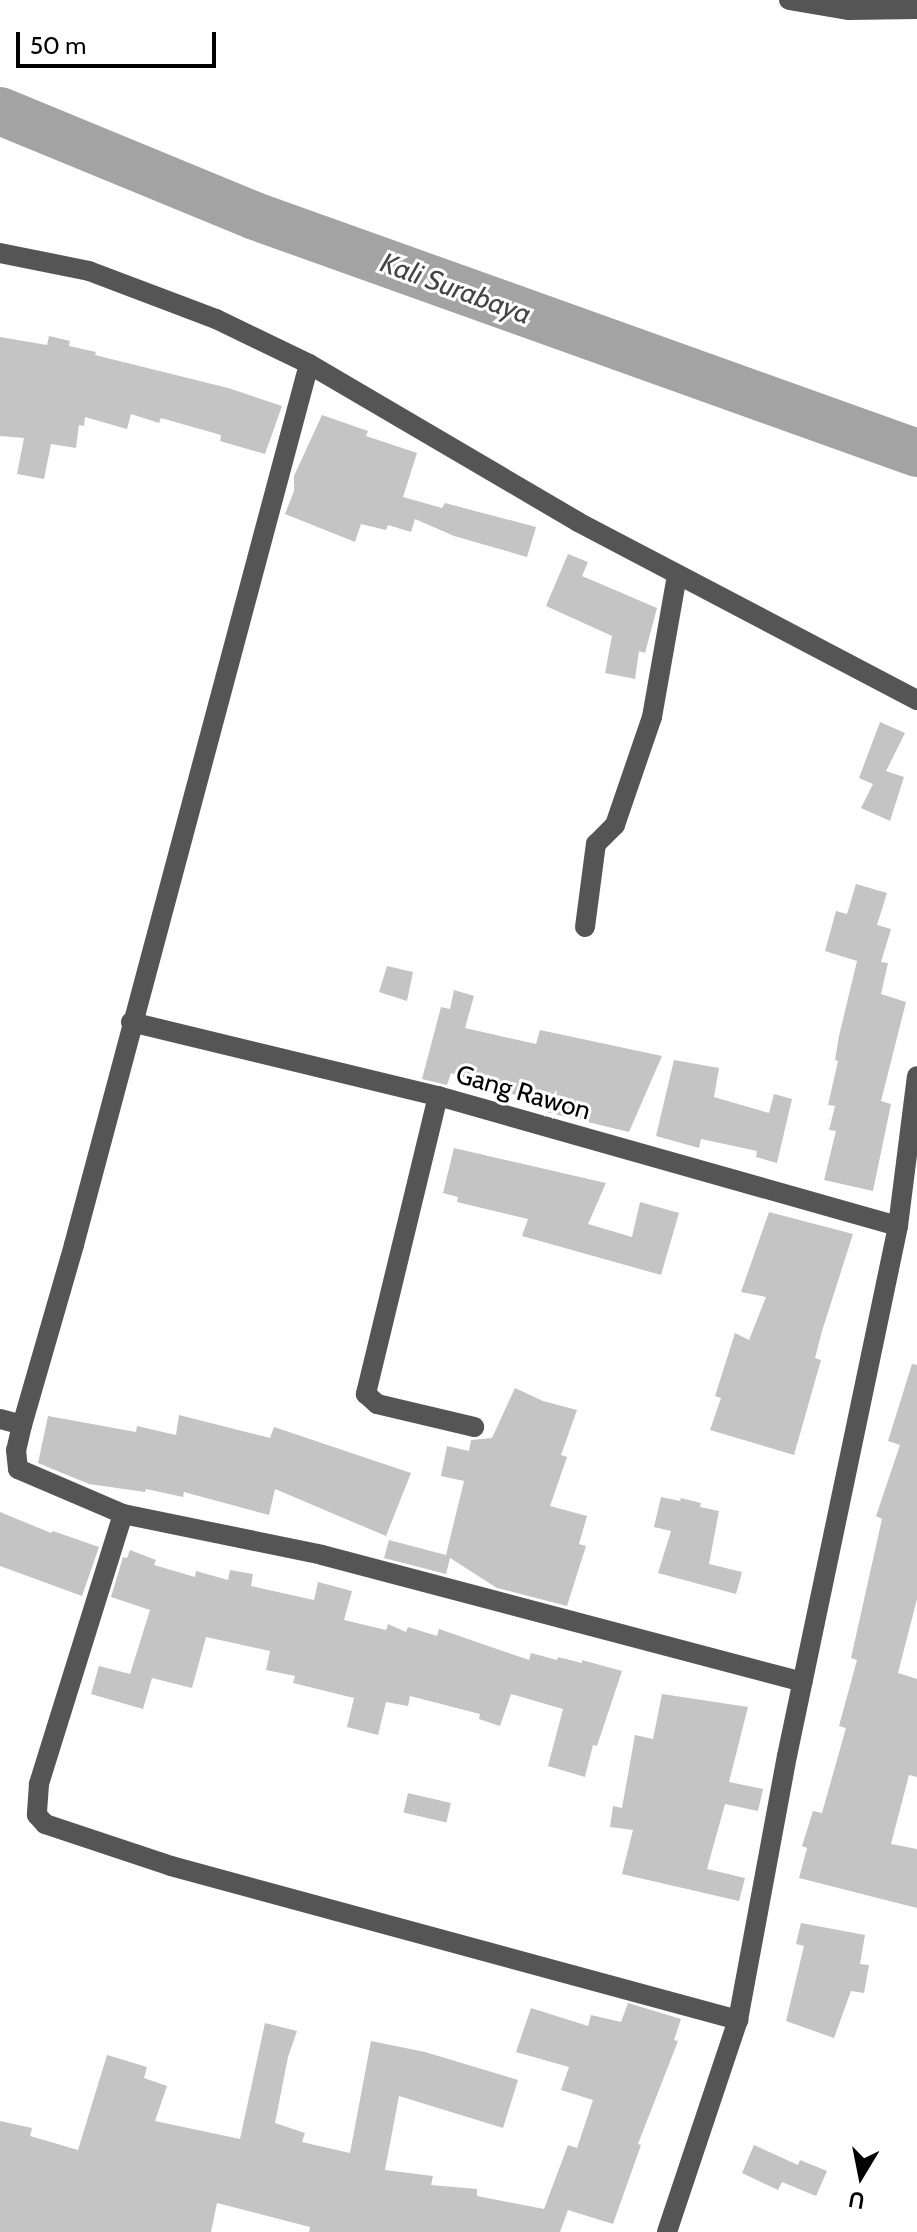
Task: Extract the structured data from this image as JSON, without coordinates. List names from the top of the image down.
{
  "streets": {
    "street": ["Gang Rawon"]
  },
  "water": ["Kali Surabaya"],
  "scale_bar": "50 m",
  "north": "bottom"
}
